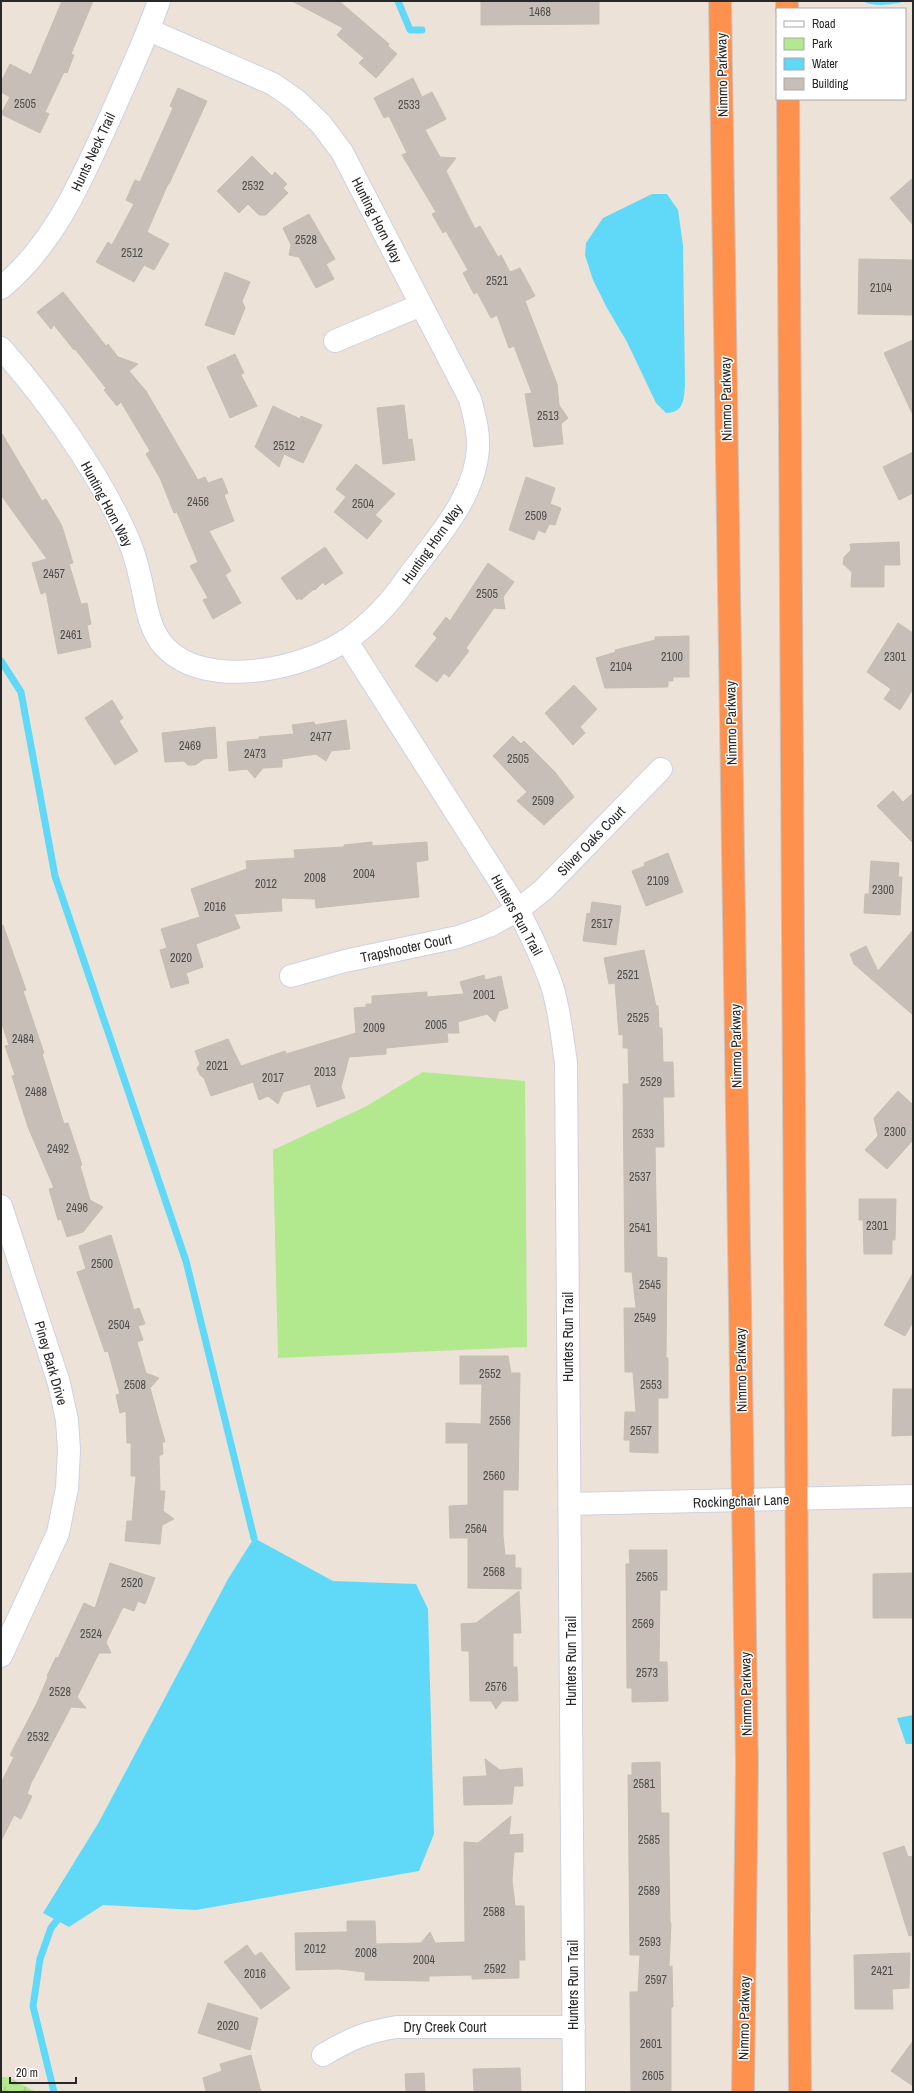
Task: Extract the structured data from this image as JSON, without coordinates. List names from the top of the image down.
{
  "streets": {
    "highway": ["Nimmo Parkway"],
    "street": [
      "Hunts Neck Trail",
      "Hunting Horn Way",
      "Silver Oaks Court",
      "Hunters Run Trail",
      "Trapshooter Court",
      "Piney Bark Drive",
      "Rockingchair Lane",
      "Dry Creek Court"
    ]
  },
  "crossings": [
    ["Nimmo Parkway", "Rockingchair Lane"],
    ["Hunts Neck Trail", "Hunting Horn Way"],
    ["Hunting Horn Way", "Hunters Run Trail"],
    ["Silver Oaks Court", "Hunters Run Trail"],
    ["Silver Oaks Court", "Trapshooter Court"],
    ["Hunters Run Trail", "Trapshooter Court"],
    ["Hunters Run Trail", "Rockingchair Lane"],
    ["Hunters Run Trail", "Dry Creek Court"]
  ],
  "house_numbers": [
    "1468",
    "2505",
    "2533",
    "2532",
    "2528",
    "2512",
    "2521",
    "2104",
    "2513",
    "2512",
    "2456",
    "2504",
    "2509",
    "2457",
    "2505",
    "2461",
    "2100",
    "2301",
    "2104",
    "2477",
    "2469",
    "2473",
    "2505",
    "2509",
    "2004",
    "2008",
    "2109",
    "2012",
    "2300",
    "2016",
    "2517",
    "2020",
    "2521",
    "2001",
    "2525",
    "2005",
    "2009",
    "2484",
    "2021",
    "2013",
    "2017",
    "2529",
    "2488",
    "2300",
    "2533",
    "2492",
    "2537",
    "2496",
    "2301",
    "2541",
    "2500",
    "2545",
    "2549",
    "2504",
    "2552",
    "2508",
    "2553",
    "2556",
    "2557",
    "2560",
    "2564",
    "2568",
    "2565",
    "2520",
    "2569",
    "2524",
    "2573",
    "2576",
    "2528",
    "2532",
    "2581",
    "2585",
    "2589",
    "2588",
    "2593",
    "2012",
    "2008",
    "2004",
    "2592",
    "2421",
    "2016",
    "2597",
    "2020",
    "2601",
    "2605"
  ],
  "legend": [
    "Road",
    "Park",
    "Water",
    "Building"
  ],
  "scale_bar": "20 m"
}
